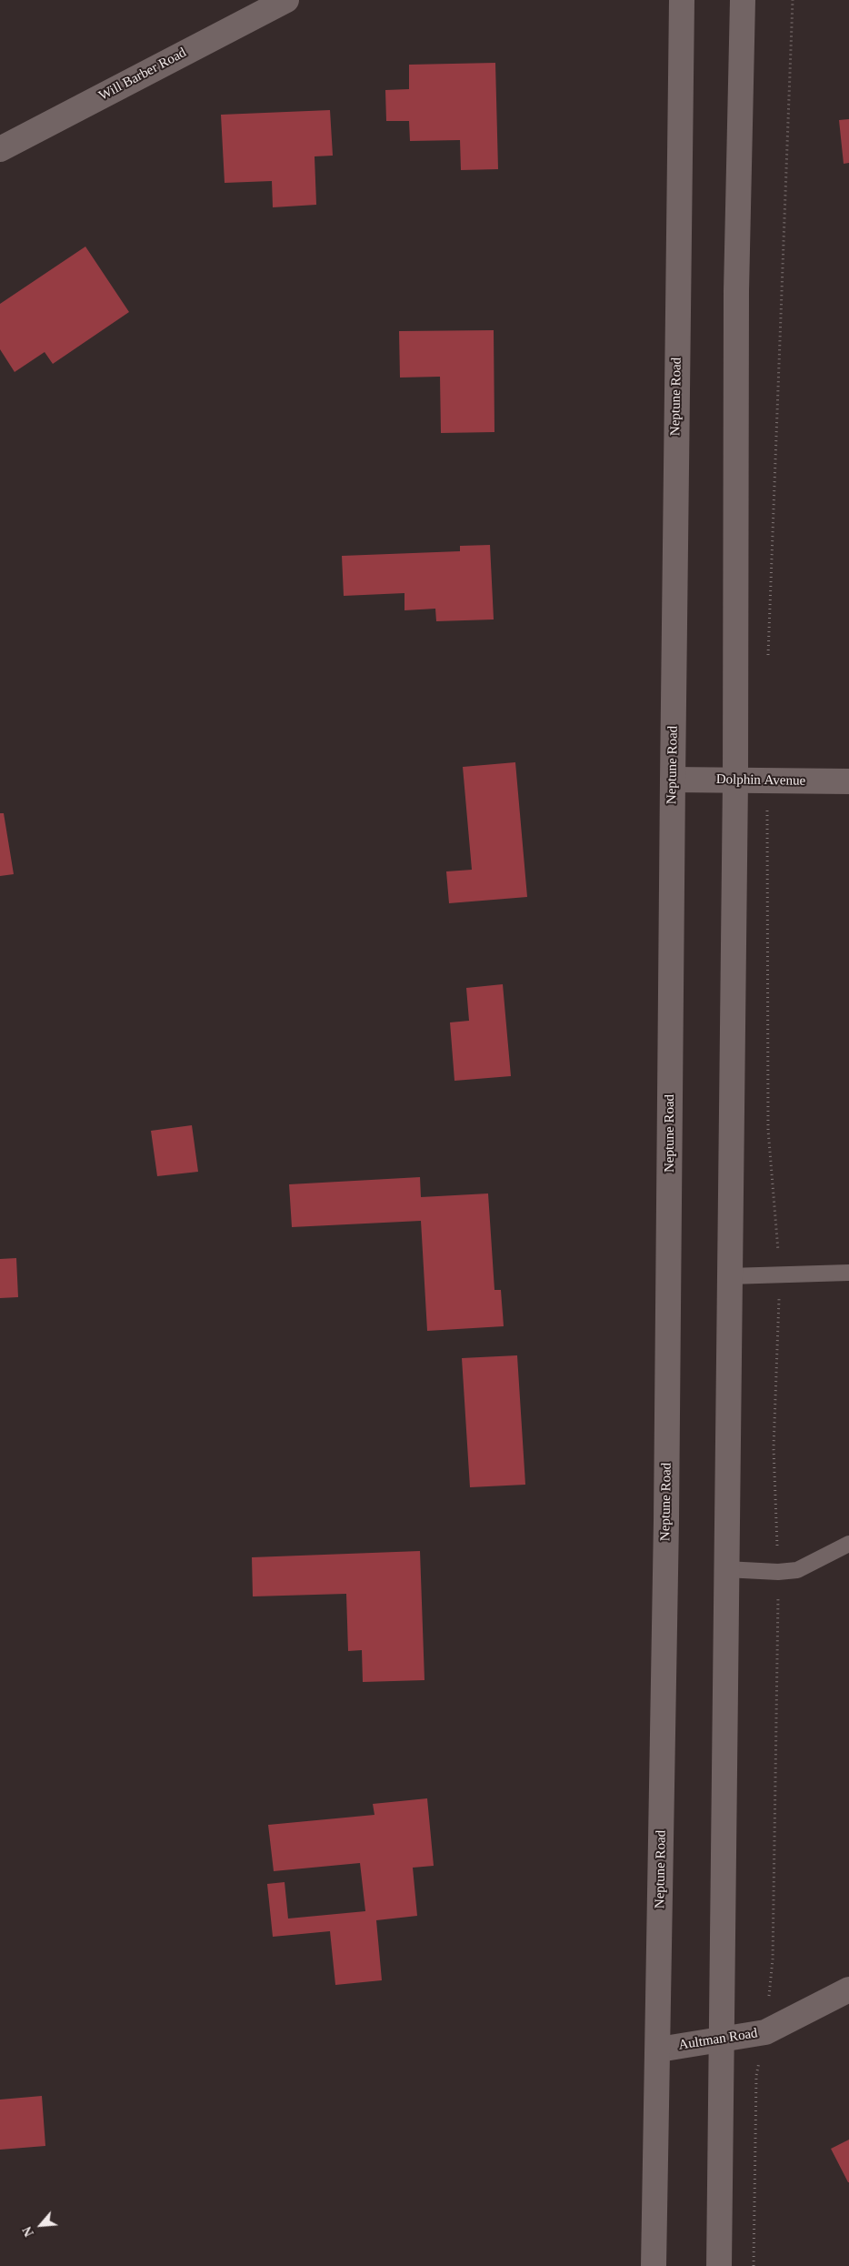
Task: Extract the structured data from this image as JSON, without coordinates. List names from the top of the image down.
{
  "streets": {
    "main road": [
      "Will Barber Road",
      "Neptune Road",
      "Dolphin Avenue",
      "Aultman Road"
    ]
  },
  "crossings": [
    ["Neptune Road", "Dolphin Avenue"],
    ["Neptune Road", "Aultman Road"]
  ],
  "north": "bottom left"
}
